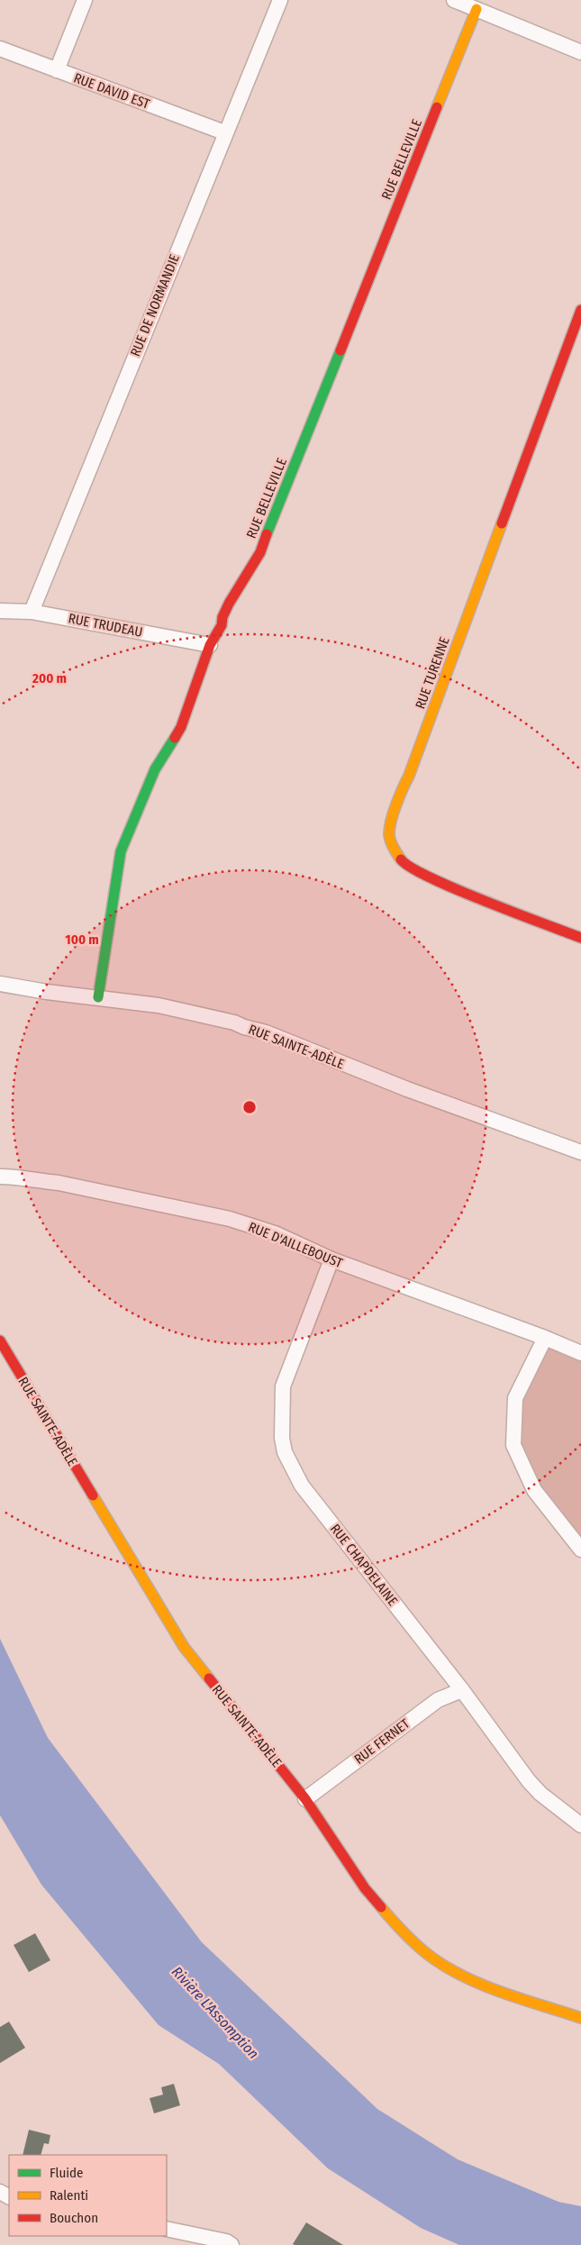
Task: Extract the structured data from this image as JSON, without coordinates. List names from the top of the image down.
{
  "streets": {
    "street": [
      "RUE DAVID EST",
      "RUE BELLEVILLE",
      "RUE DE NORMANDIE",
      "RUE TRUDEAU",
      "RUE TURENNE",
      "RUE SAINTE-ADÈLE",
      "RUE D'AILLEBOUST",
      "RUE CHAPDELAINE",
      "RUE FERNET"
    ]
  },
  "crossings": [
    ["RUE DAVID EST", "RUE DE NORMANDIE"],
    ["RUE BELLEVILLE", "RUE TRUDEAU"],
    ["RUE BELLEVILLE", "RUE SAINTE-ADÈLE"],
    ["RUE DE NORMANDIE", "RUE TRUDEAU"],
    ["RUE SAINTE-ADÈLE", "RUE FERNET"],
    ["RUE D'AILLEBOUST", "RUE CHAPDELAINE"],
    ["RUE CHAPDELAINE", "RUE FERNET"]
  ],
  "water": ["Rivière L'Assomption"],
  "legend": ["Fluide", "Ralenti", "Bouchon"],
  "rings": ["200 m", "100 m"]
}
